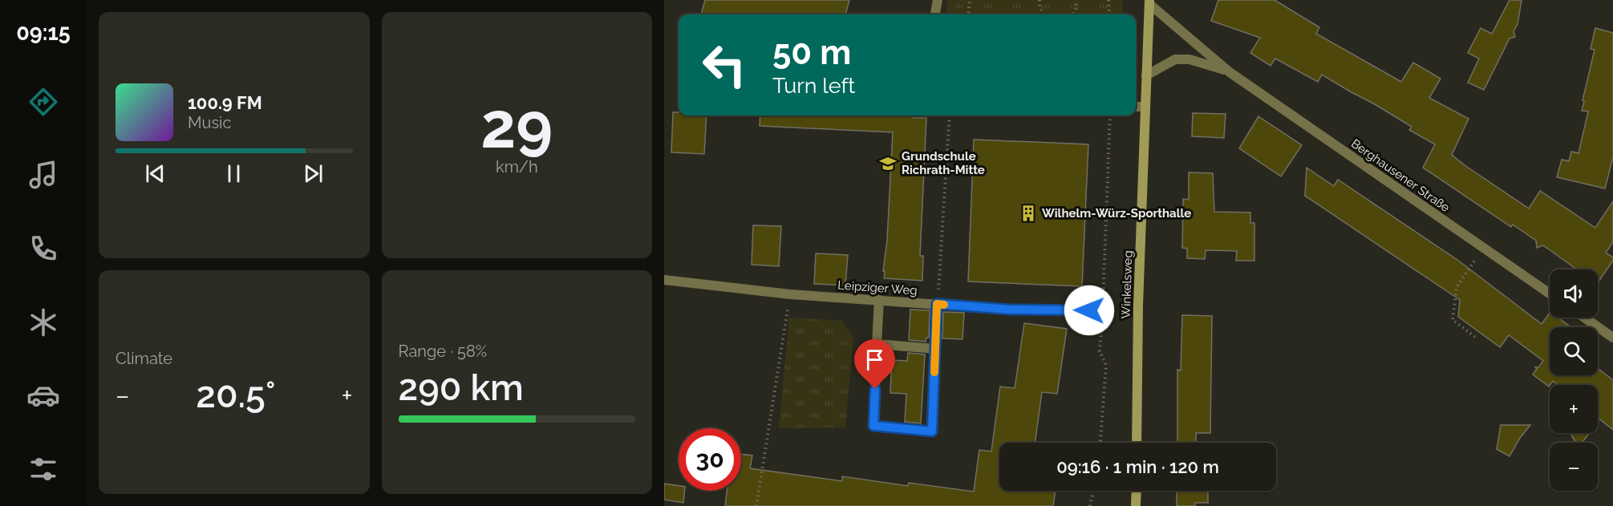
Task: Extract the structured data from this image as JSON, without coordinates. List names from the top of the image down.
{
  "streets": {
    "main road": ["Winkelsweg"],
    "street": ["Berghausener Straße", "Leipziger Weg"]
  },
  "crossings": [
    ["Berghausener Straße", "Winkelsweg"]
  ],
  "places": {
    "school or university": ["Grundschule Richrath-Mitte"],
    "building": ["Wilhelm-Würz-Sporthalle"]
  },
  "page": {
    "tabs": "09:15",
    "tile": [
      ["29", "km/h"],
      "Climate",
      ["Range · 58%", "290 km"]
    ],
    "turn": ["50 m", "Turn left"],
    "song": ["100.9 FM", "Music"],
    "map_buttons": ["+", "−"],
    "heat": ["−", "20.5°", "+"],
    "limit": "30",
    "trip": "09:16 · 1 min · 120 m"
  }
}
